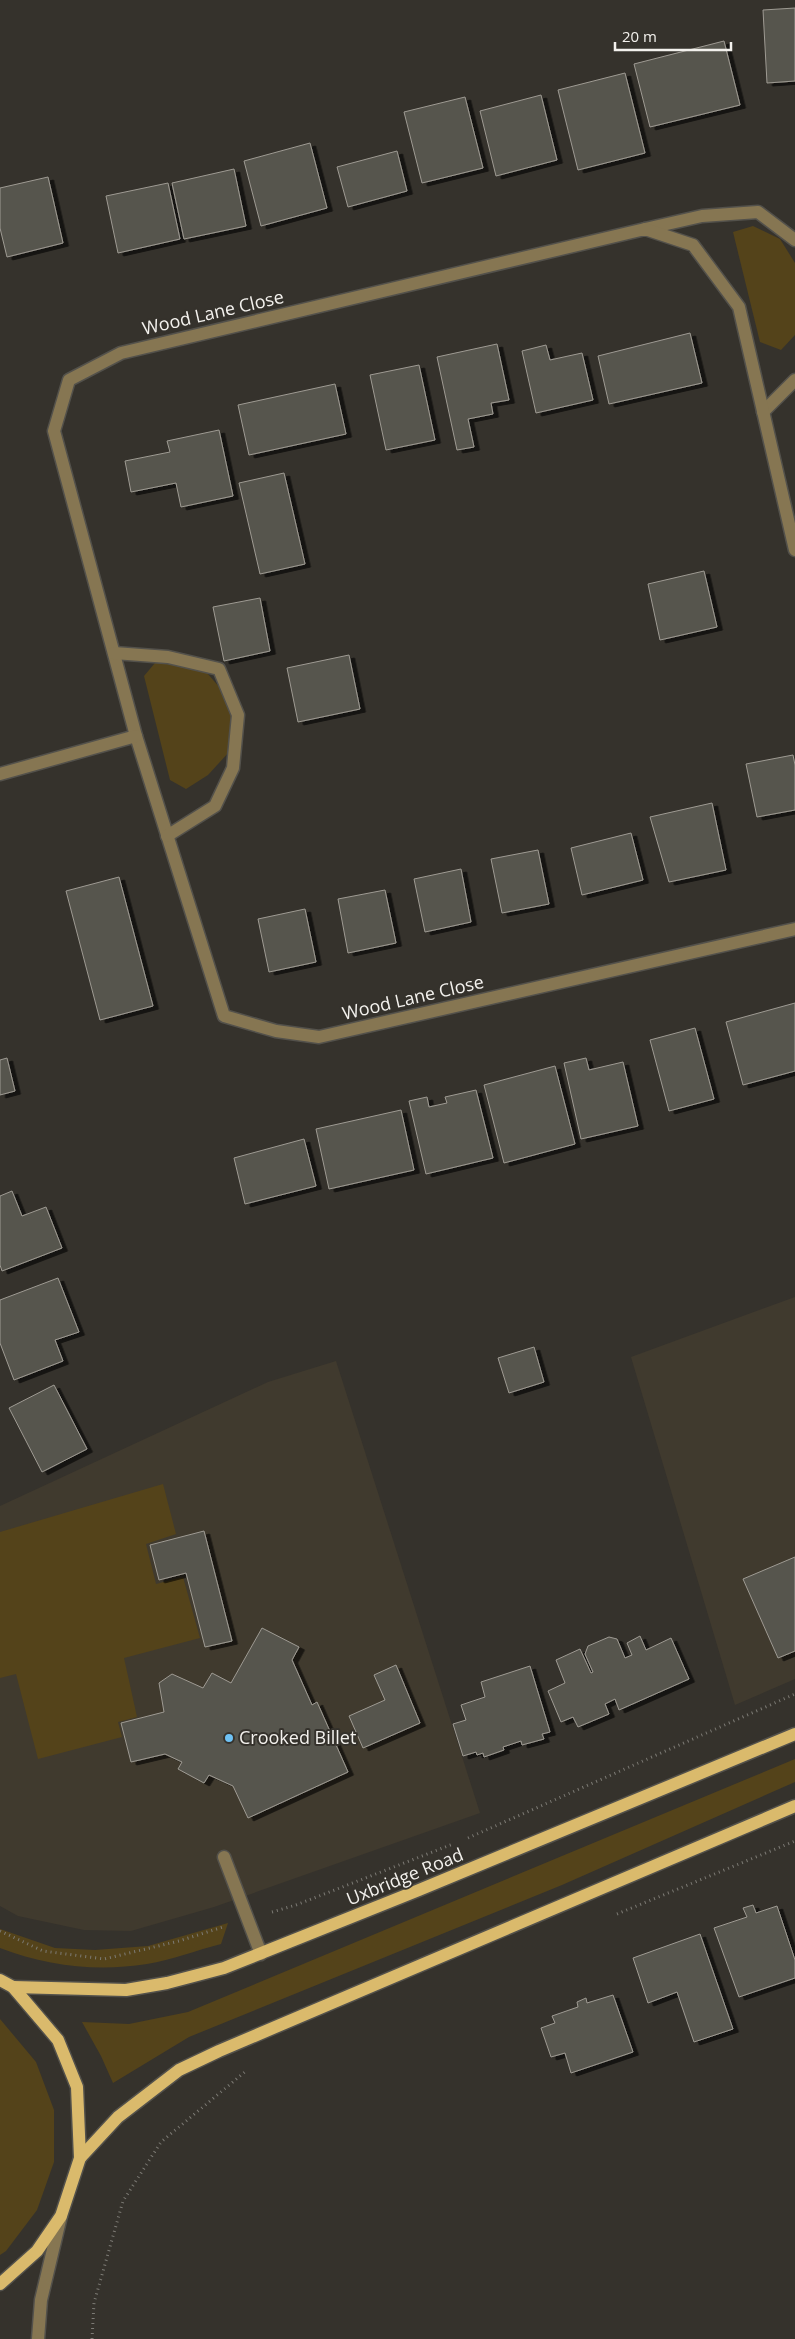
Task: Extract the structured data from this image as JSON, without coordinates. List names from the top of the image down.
{
  "streets": {
    "main road": ["Uxbridge Road"],
    "street": ["Wood Lane Close"]
  },
  "places": ["Crooked Billet"],
  "scale_bar": "20 m"
}
